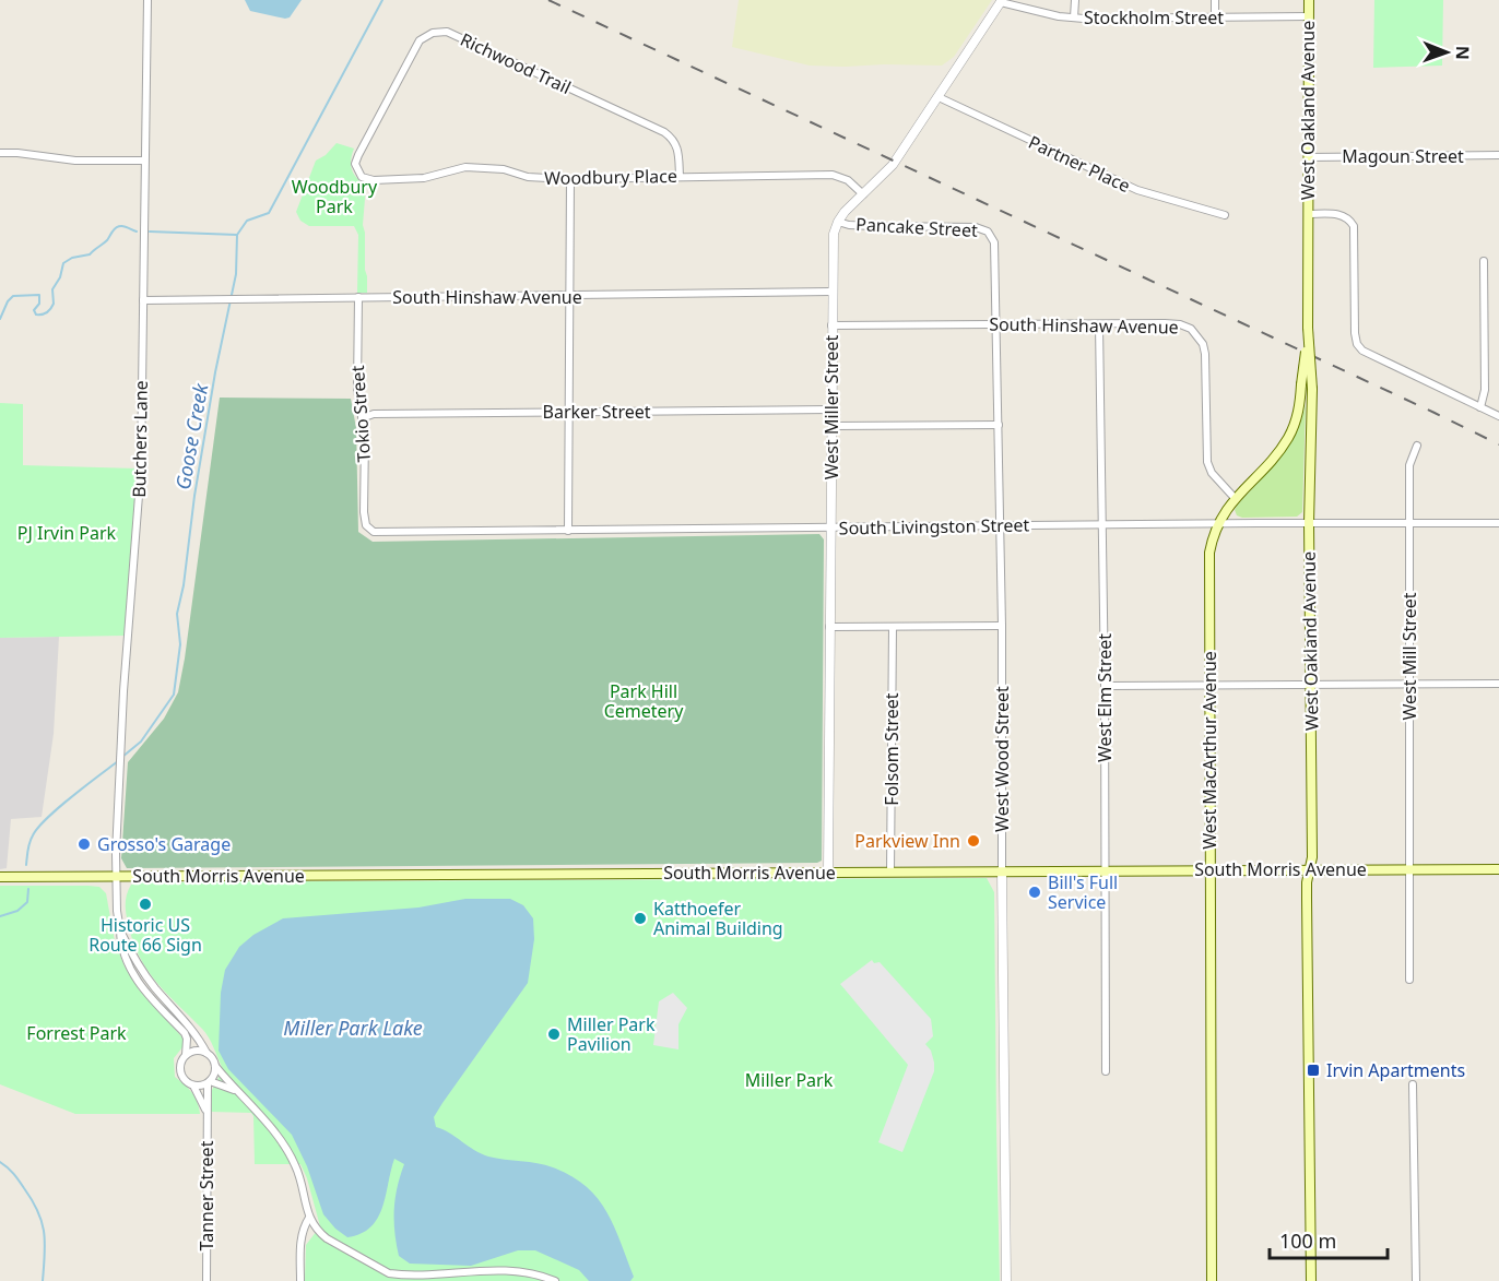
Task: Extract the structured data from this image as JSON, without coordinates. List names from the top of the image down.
{
  "streets": {
    "main road": ["West Oakland Avenue", "West MacArthur Avenue", "South Morris Avenue"],
    "street": [
      "Stockholm Street",
      "Richwood Trail",
      "Magoun Street",
      "Partner Place",
      "Woodbury Place",
      "Pancake Street",
      "South Hinshaw Avenue",
      "West Miller Street",
      "Barker Street",
      "Tokio Street",
      "Butchers Lane",
      "South Livingston Street",
      "West Mill Street",
      "West Elm Street",
      "Folsom Street",
      "West Wood Street",
      "Tanner Street"
    ]
  },
  "crossings": [
    ["Stockholm Street", "West Oakland Avenue"],
    ["Richwood Trail", "Woodbury Place"],
    ["West Oakland Avenue", "Magoun Street"],
    ["West Oakland Avenue", "South Livingston Street"],
    ["West Oakland Avenue", "West MacArthur Avenue"],
    ["West Oakland Avenue", "South Morris Avenue"],
    ["Pancake Street", "West Miller Street"],
    ["Pancake Street", "West Wood Street"],
    ["South Hinshaw Avenue", "West Miller Street"],
    ["South Hinshaw Avenue", "Tokio Street"],
    ["South Hinshaw Avenue", "Butchers Lane"],
    ["South Hinshaw Avenue", "West Elm Street"],
    ["South Hinshaw Avenue", "West MacArthur Avenue"],
    ["South Hinshaw Avenue", "West Wood Street"],
    ["West Miller Street", "Barker Street"],
    ["West Miller Street", "South Livingston Street"],
    ["West Miller Street", "South Morris Avenue"],
    ["Barker Street", "Tokio Street"],
    ["Tokio Street", "South Livingston Street"],
    ["Butchers Lane", "South Morris Avenue"],
    ["South Livingston Street", "West Mill Street"],
    ["South Livingston Street", "West Elm Street"],
    ["South Livingston Street", "West MacArthur Avenue"],
    ["South Livingston Street", "West Wood Street"],
    ["West Mill Street", "South Morris Avenue"],
    ["West Elm Street", "South Morris Avenue"],
    ["Folsom Street", "South Morris Avenue"],
    ["West MacArthur Avenue", "South Morris Avenue"],
    ["West Wood Street", "South Morris Avenue"]
  ],
  "water": ["Goose Creek", "Miller Park Lake"],
  "parks": [
    "Woodbury Park",
    "PJ Irvin Park",
    "Park Hill Cemetery",
    "Forrest Park",
    "Miller Park"
  ],
  "places": {
    "other": [
      "Parkview Inn",
      "Grosso's Garage",
      "Bill's Full Service",
      "Historic US Route 66 Sign",
      "Katthoefer Animal Building",
      "Miller Park Pavilion"
    ],
    "transit": ["Irvin Apartments"]
  },
  "scale_bar": "100 m",
  "north": "right"
}
